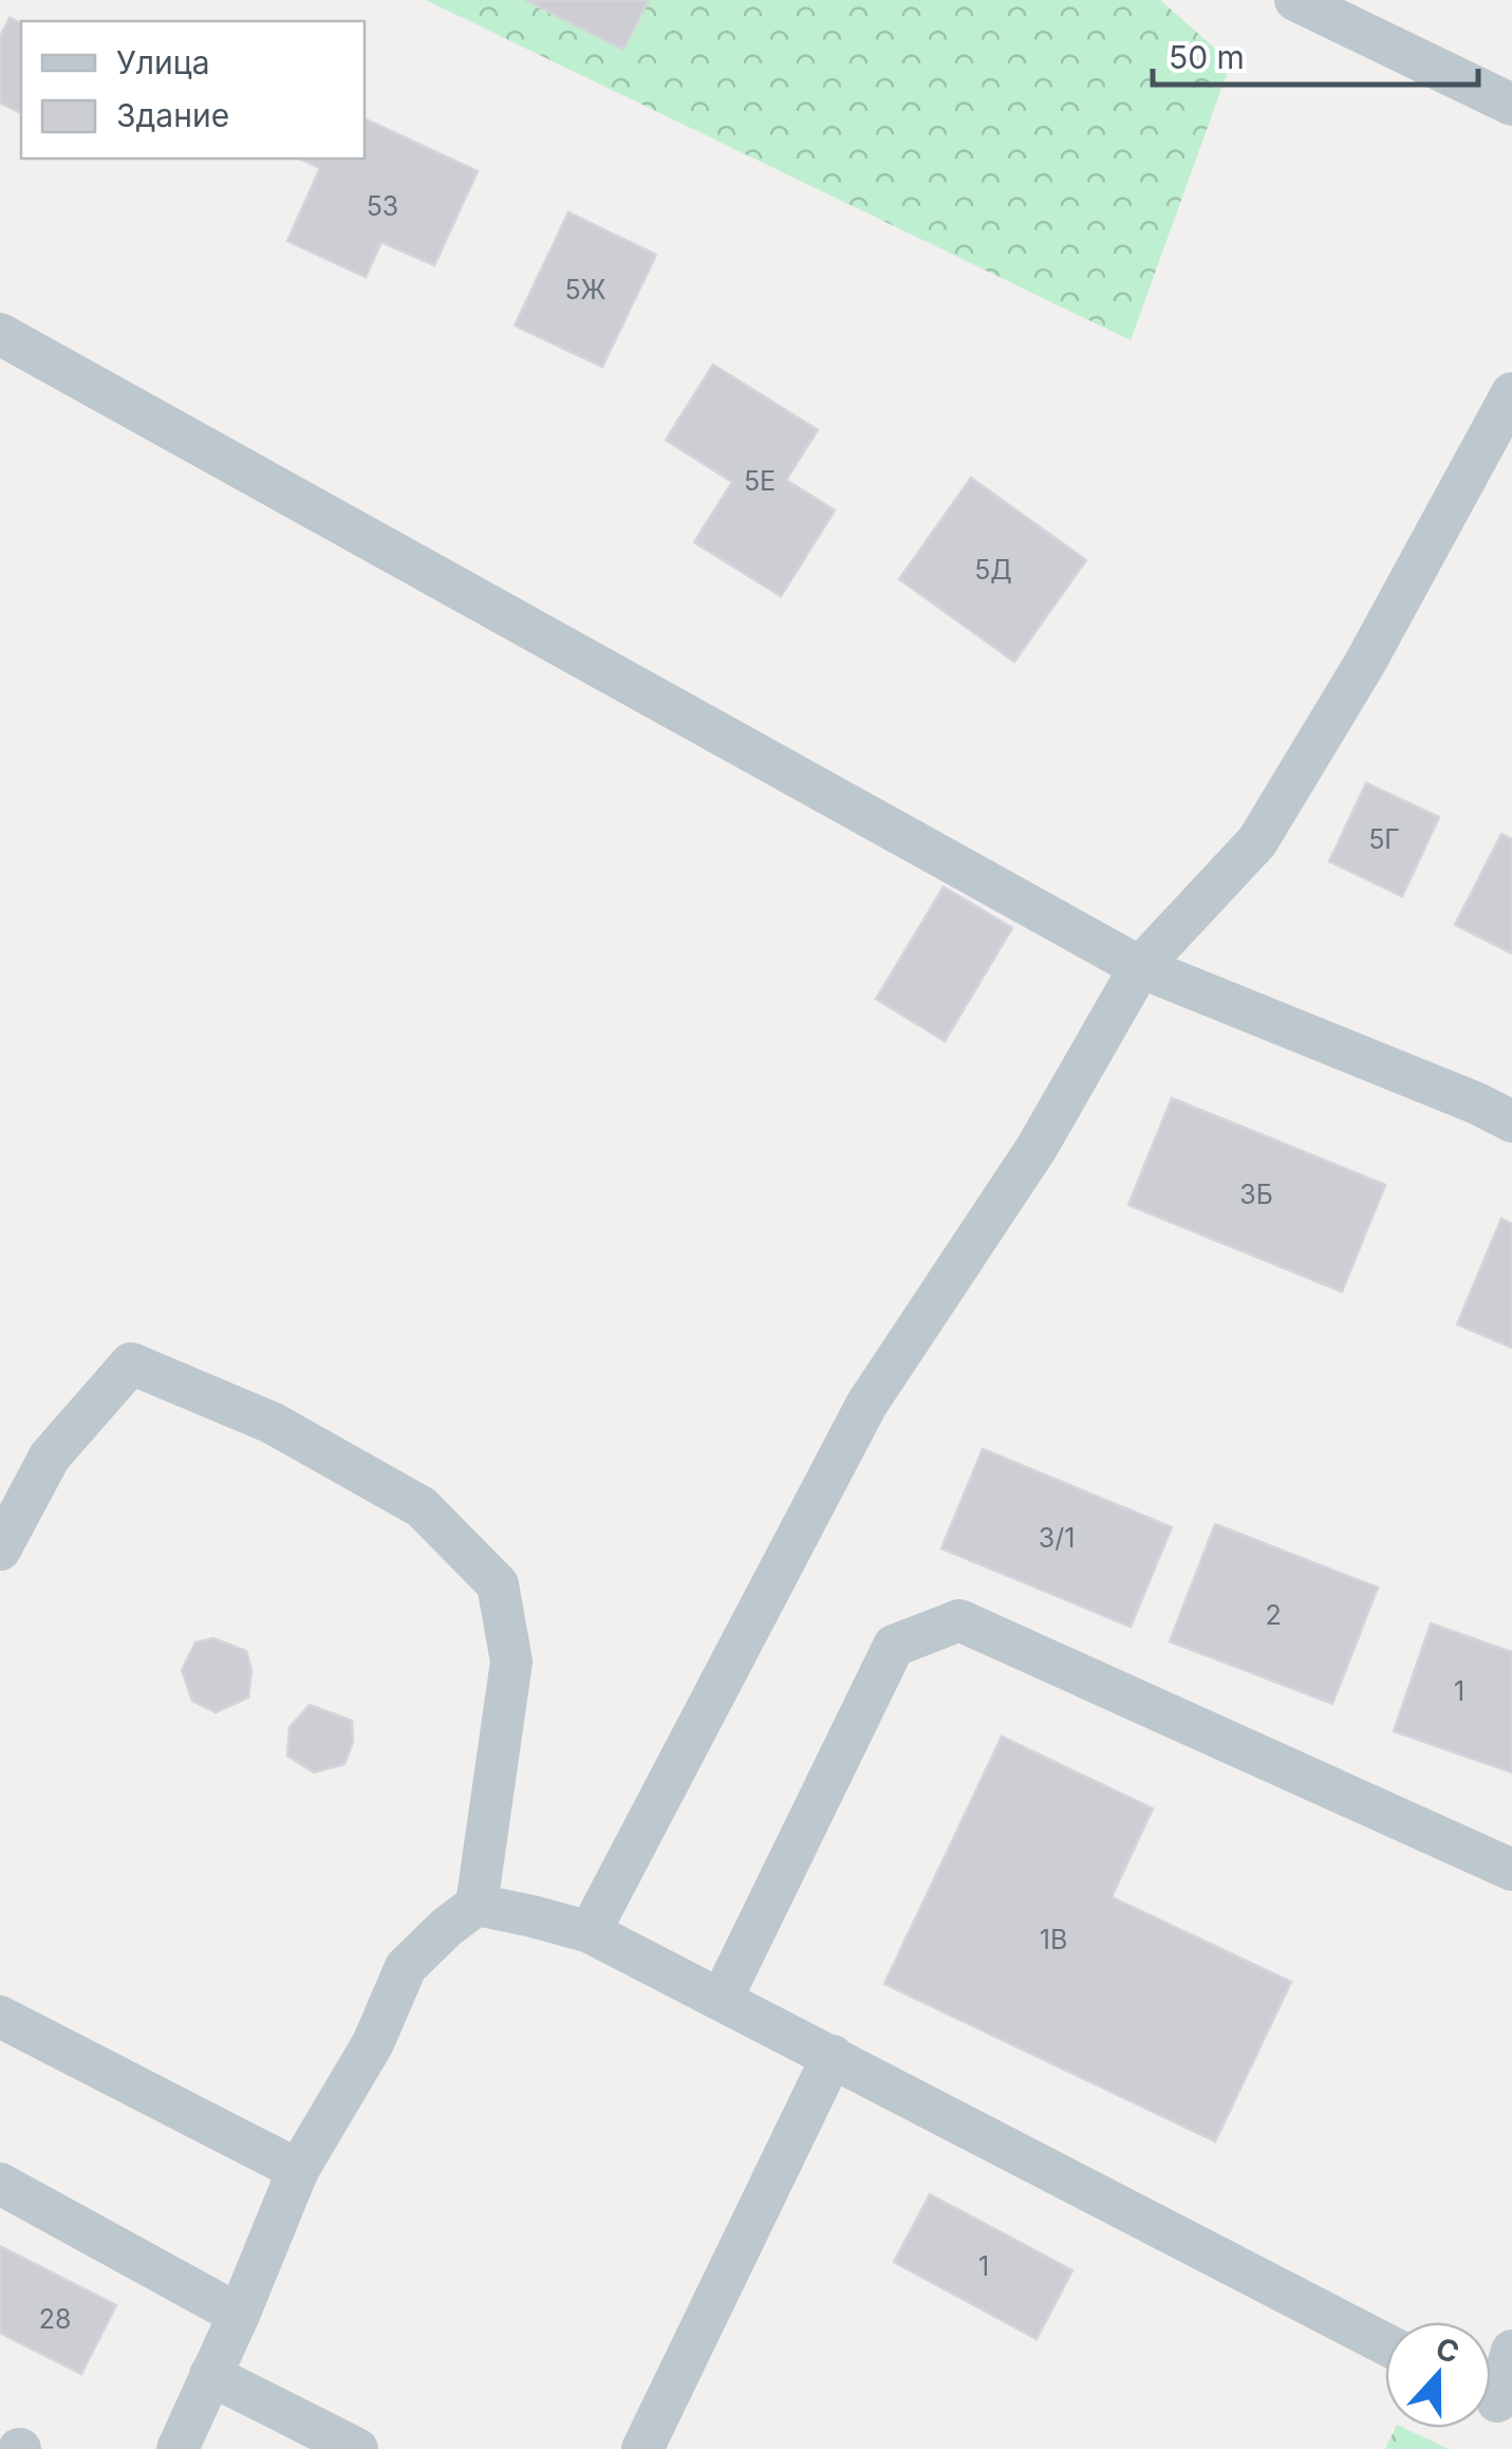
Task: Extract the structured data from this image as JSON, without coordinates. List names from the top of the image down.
{
  "house_numbers": [
    "5З",
    "5Ж",
    "5Е",
    "5Д",
    "5Г",
    "3Б",
    "3/1",
    "2",
    "1",
    "1В",
    "1",
    "28"
  ],
  "legend": ["Улица", "Здание"],
  "scale_bar": "50 m",
  "north": "top"
}
